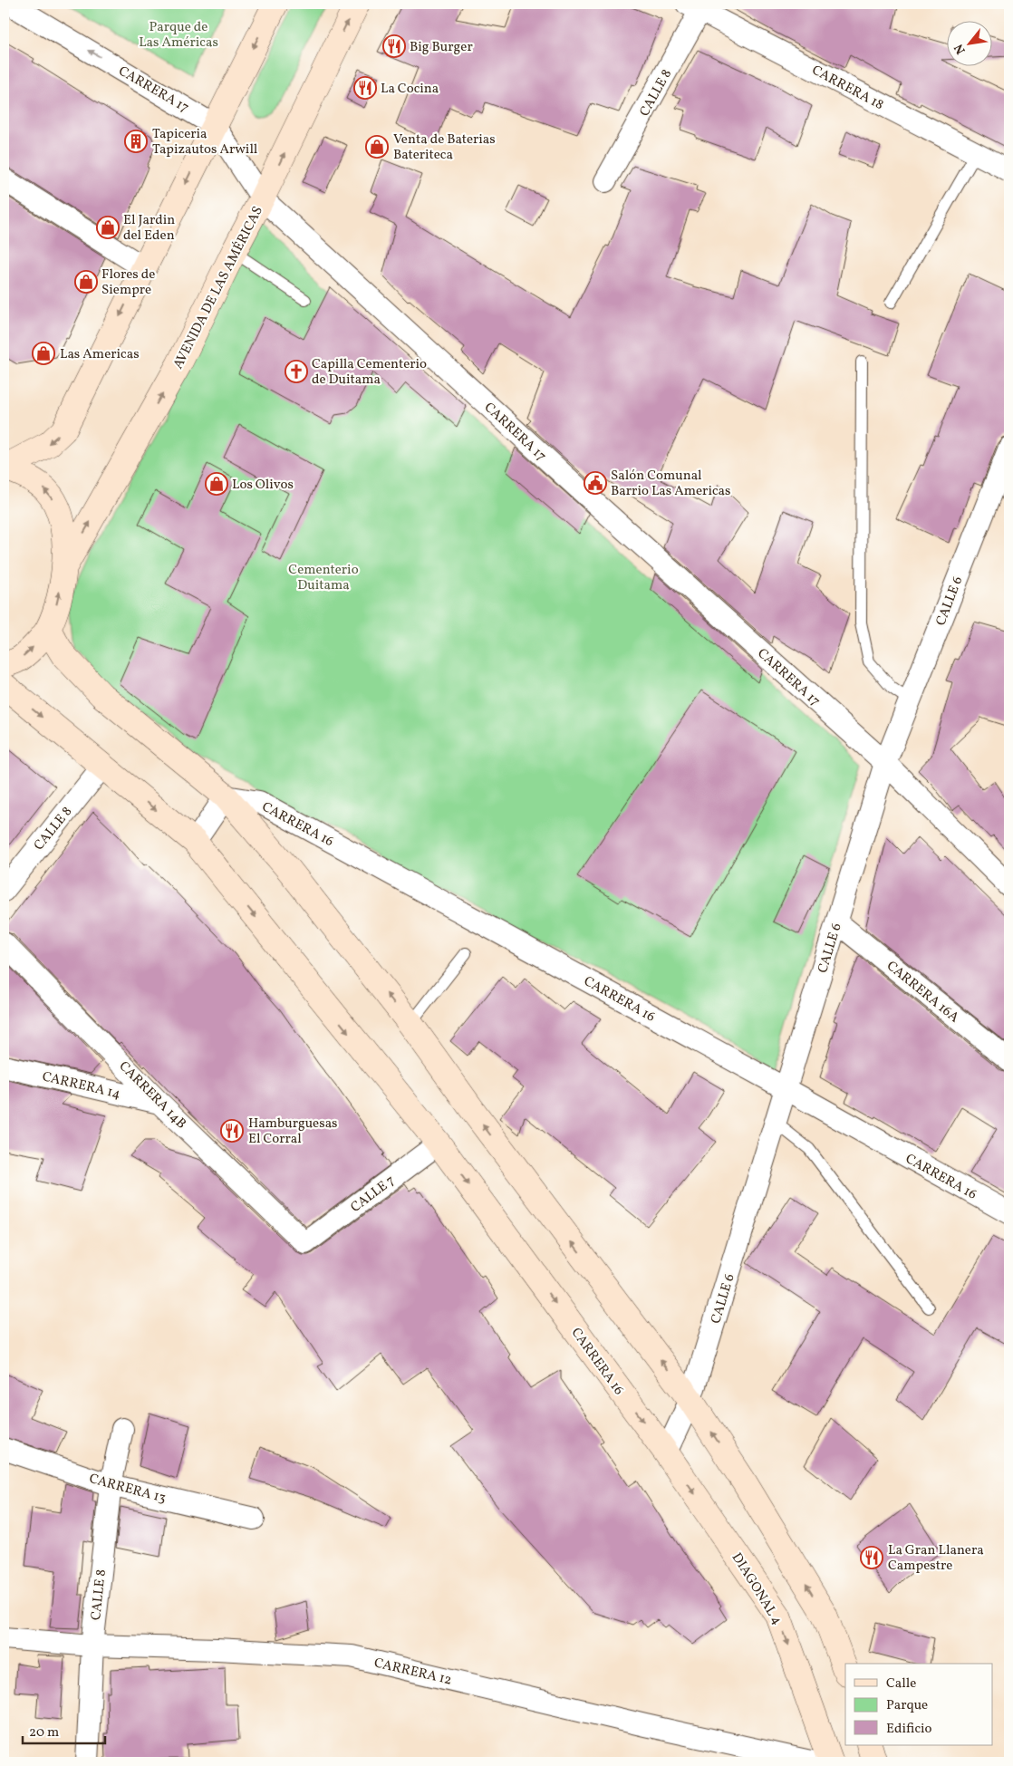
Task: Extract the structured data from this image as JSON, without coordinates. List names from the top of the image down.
{
  "streets": {
    "main road": ["AVENIDA DE LAS AMÉRICAS", "CARRERA 16", "DIAGONAL 4"],
    "street": [
      "CARRERA 18",
      "CARRERA 17",
      "CALLE 8",
      "CALLE 6",
      "CARRERA 16A",
      "CARRERA 14",
      "CARRERA 14B",
      "CALLE 7",
      "CARRERA 13",
      "CARRERA 12"
    ]
  },
  "crossings": [
    ["CARRERA 18", "CALLE 8"],
    ["CARRERA 17", "AVENIDA DE LAS AMÉRICAS"],
    ["CARRERA 17", "CALLE 6"],
    ["CALLE 8", "CARRERA 16"],
    ["CALLE 8", "CARRERA 13"],
    ["CALLE 8", "CARRERA 12"],
    ["CALLE 6", "CARRERA 16"],
    ["CALLE 6", "CARRERA 16A"],
    ["CALLE 6", "DIAGONAL 4"],
    ["CARRERA 16", "CALLE 7"],
    ["CARRERA 16", "DIAGONAL 4"],
    ["CARRERA 14", "CARRERA 14B"],
    ["CARRERA 14B", "CALLE 7"]
  ],
  "parks": ["Parque de Las Américas", "Cementerio Duitama"],
  "places": {
    "restaurant": [
      "Big Burger",
      "La Cocina",
      "Hamburguesas El Corral",
      "La Gran Llanera Campestre"
    ],
    "building": ["Tapiceria Tapizautos Arwill"],
    "shop": [
      "Venta de Baterias Bateriteca",
      "El Jardin del Eden",
      "Flores de Siempre",
      "Las Americas",
      "Los Olivos"
    ],
    "church": ["Capilla Cementerio de Duitama"],
    "public building": ["Salón Comunal Barrio Las Americas"]
  },
  "legend": ["Calle", "Parque", "Edificio"],
  "scale_bar": "20 m",
  "north": "bottom left"
}
